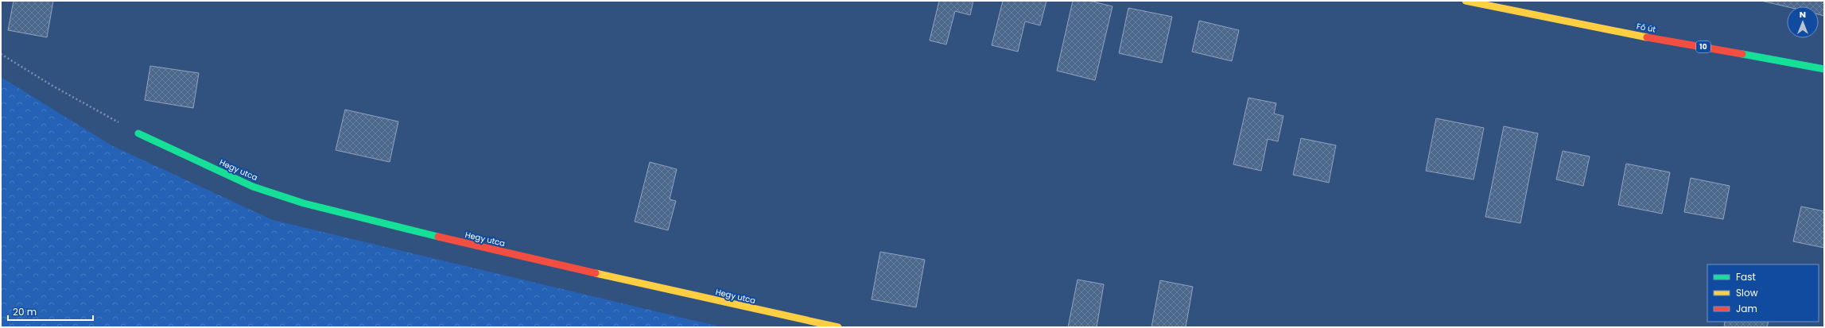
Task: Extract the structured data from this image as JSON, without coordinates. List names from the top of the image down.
{
  "streets": {
    "street": ["Fő út", "10", "Hegy utca"]
  },
  "legend": ["Fast", "Slow", "Jam"],
  "scale_bar": "20 m",
  "north": "top"
}
